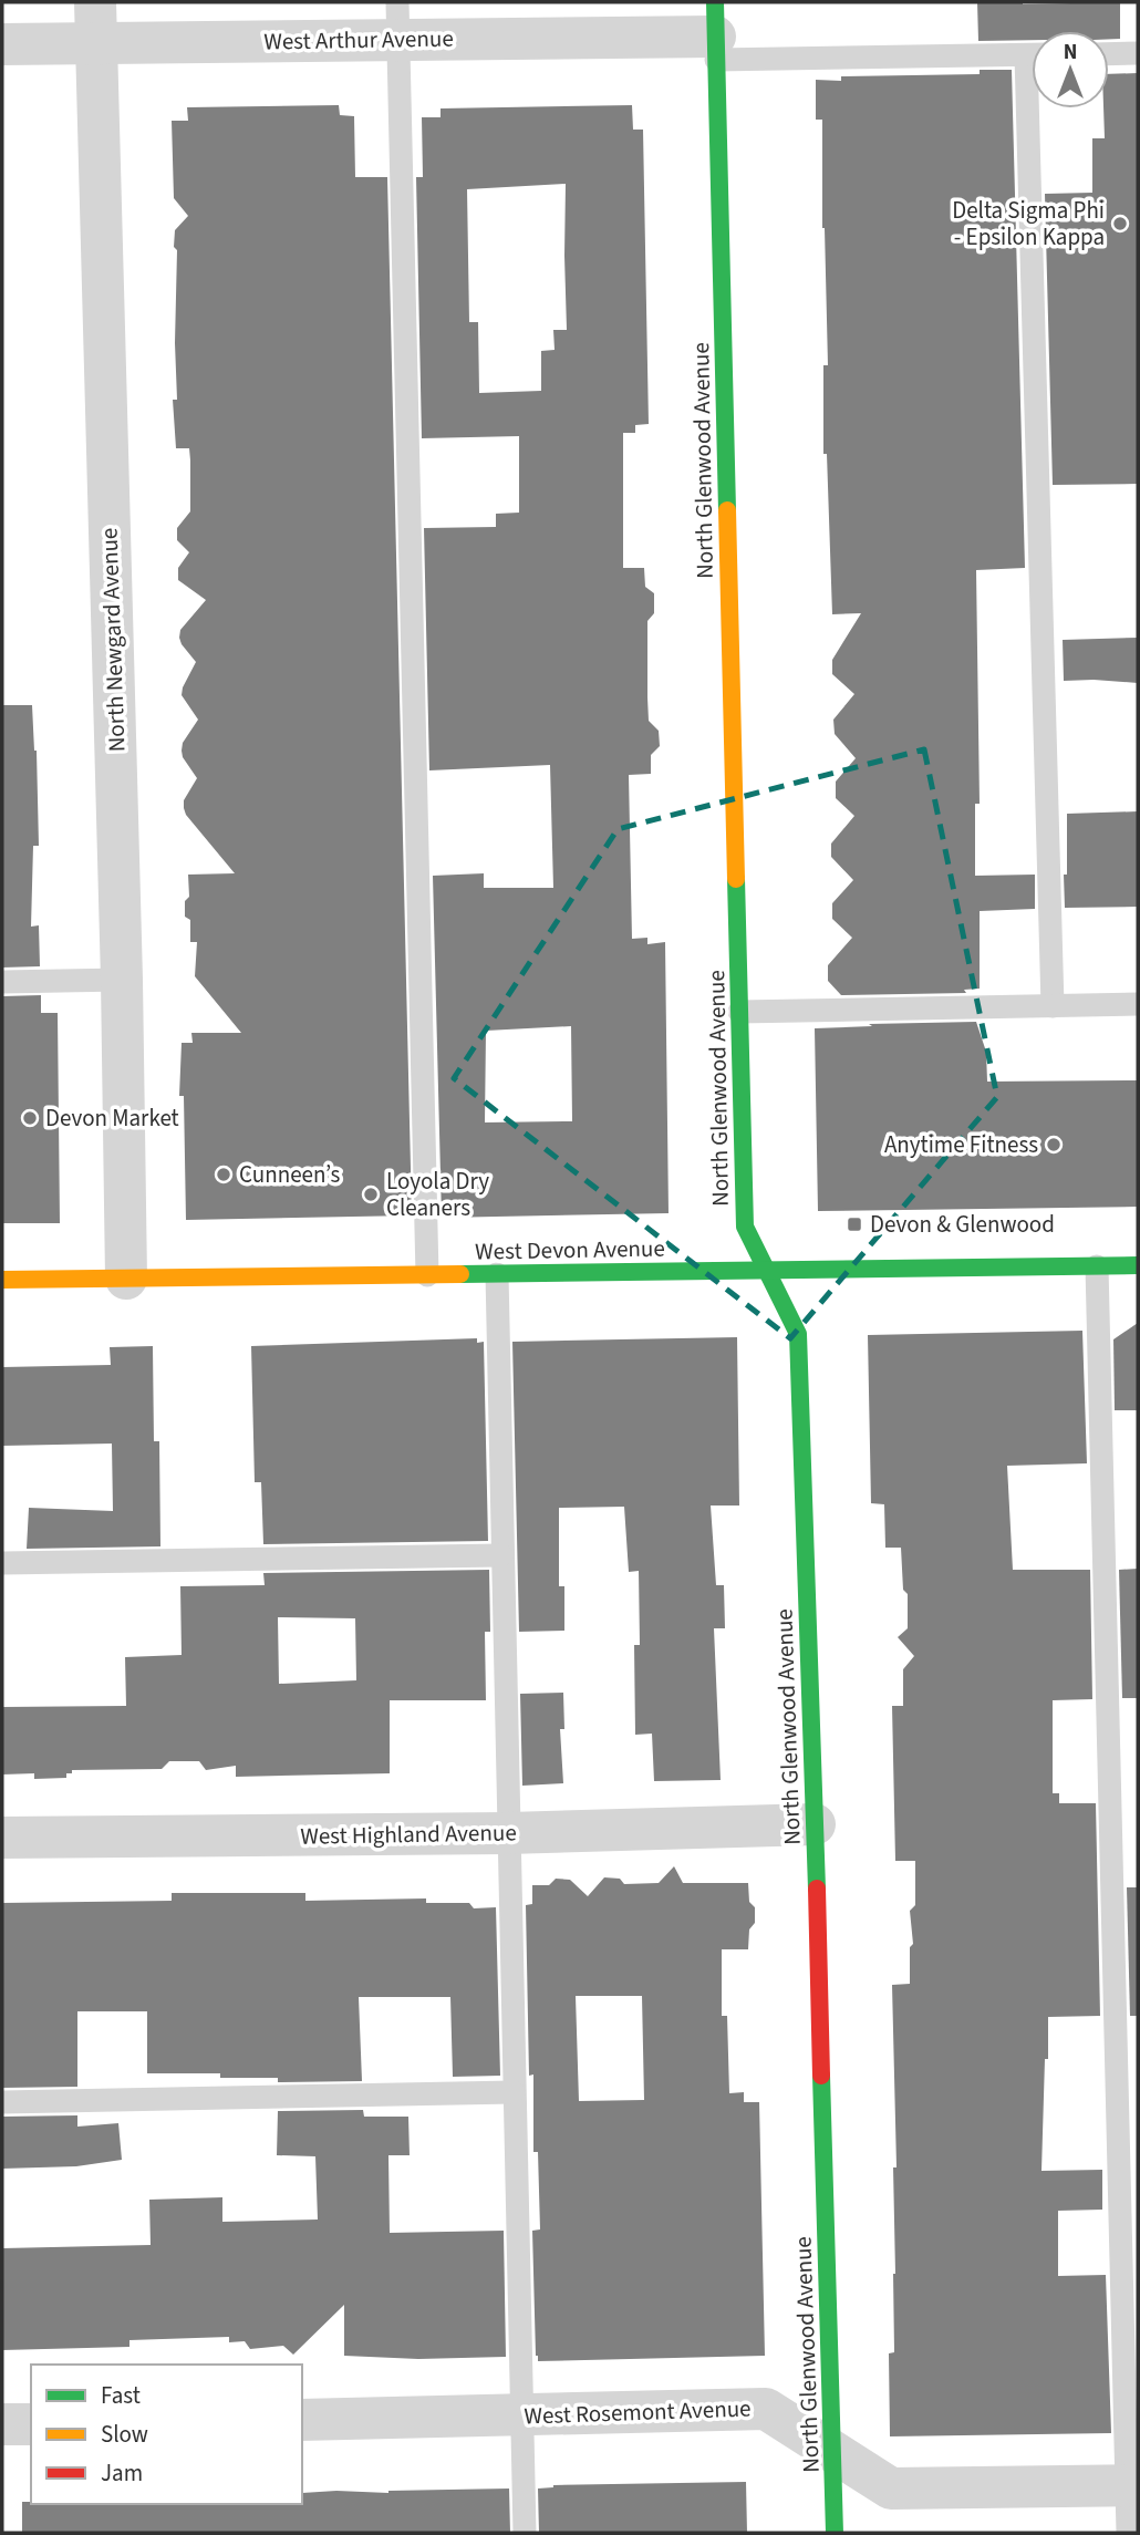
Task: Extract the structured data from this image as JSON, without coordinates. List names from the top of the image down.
{
  "streets": {
    "street": [
      "West Arthur Avenue",
      "North Glenwood Avenue",
      "North Newgard Avenue",
      "West Devon Avenue",
      "West Highland Avenue",
      "West Rosemont Avenue"
    ]
  },
  "crossings": [
    ["West Arthur Avenue", "North Glenwood Avenue"],
    ["West Arthur Avenue", "North Newgard Avenue"],
    ["North Glenwood Avenue", "West Devon Avenue"],
    ["North Glenwood Avenue", "West Highland Avenue"],
    ["North Glenwood Avenue", "West Rosemont Avenue"],
    ["North Newgard Avenue", "West Devon Avenue"]
  ],
  "places": {
    "other": [
      "Delta Sigma Phi - Epsilon Kappa",
      "Devon Market",
      "Anytime Fitness",
      "Cunneen’s",
      "Loyola Dry Cleaners"
    ],
    "transit": ["Devon & Glenwood"]
  },
  "legend": ["Fast", "Slow", "Jam"],
  "north": "top"
}
